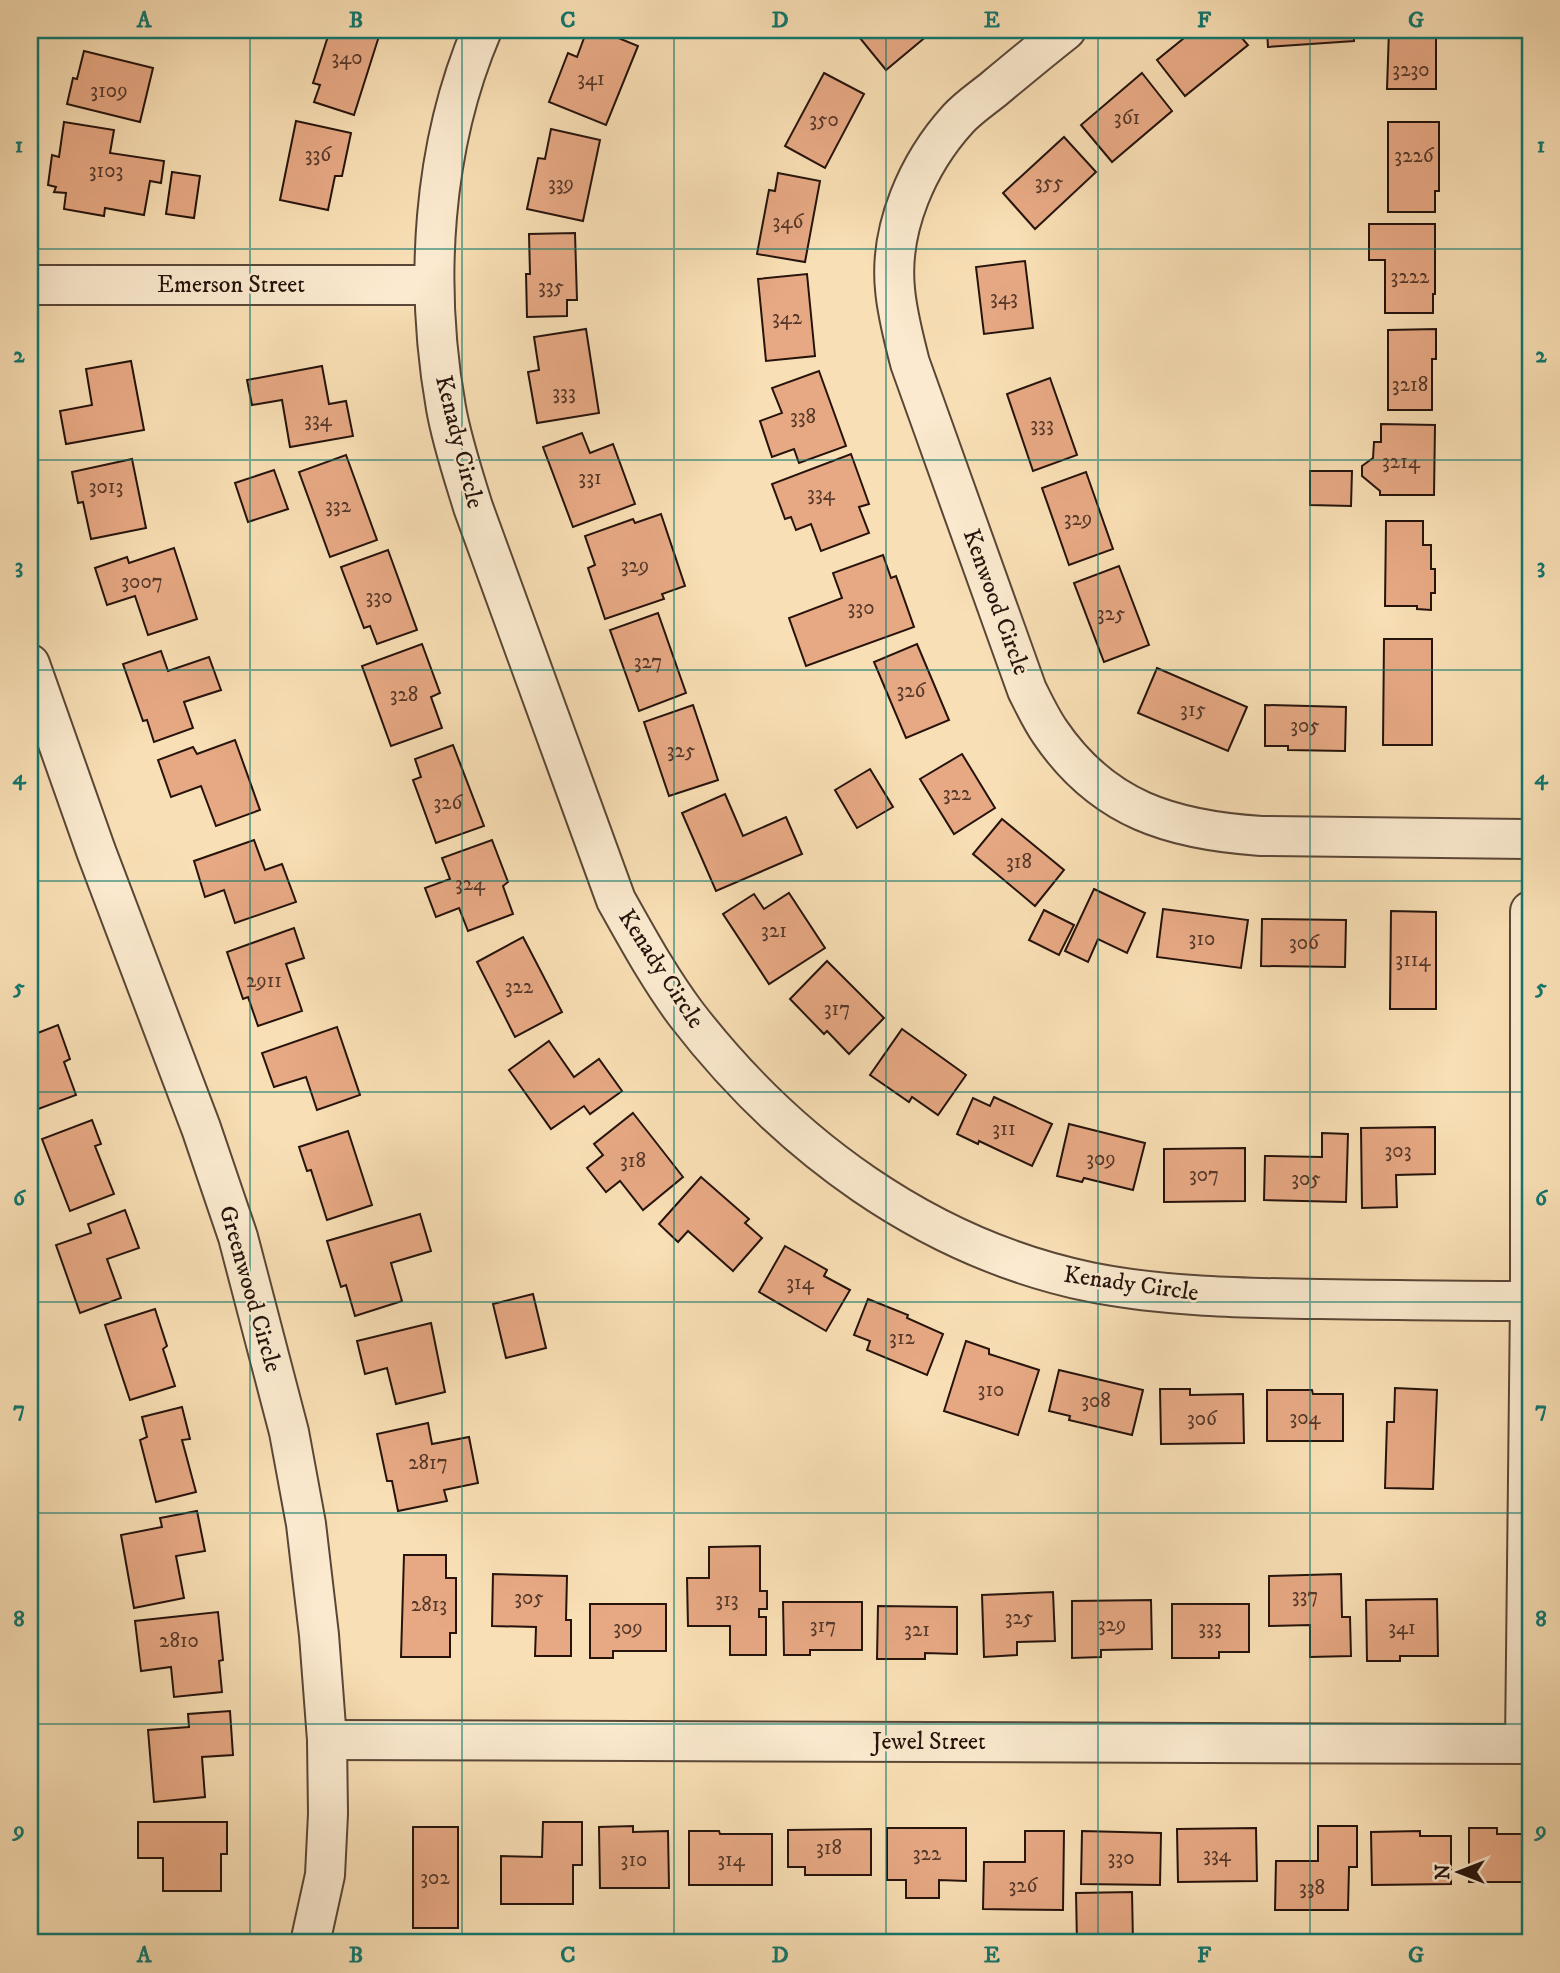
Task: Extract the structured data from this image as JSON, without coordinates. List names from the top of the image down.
{
  "streets": {
    "street": [
      "Emerson Street",
      "Kenady Circle",
      "Kenwood Circle",
      "Greenwood Circle",
      "Jewel Street"
    ]
  },
  "crossings": [
    ["Emerson Street", "Kenady Circle"],
    ["Greenwood Circle", "Jewel Street"]
  ],
  "house_numbers": [
    "340",
    "3230",
    "341",
    "3109",
    "361",
    "350",
    "336",
    "3226",
    "3103",
    "355",
    "339",
    "346",
    "3222",
    "335",
    "343",
    "342",
    "3218",
    "333",
    "338",
    "334",
    "333",
    "3214",
    "331",
    "3013",
    "334",
    "332",
    "329",
    "329",
    "3007",
    "330",
    "330",
    "325",
    "327",
    "326",
    "328",
    "315",
    "305",
    "325",
    "322",
    "326",
    "318",
    "324",
    "321",
    "310",
    "306",
    "3114",
    "2911",
    "322",
    "317",
    "311",
    "303",
    "309",
    "318",
    "307",
    "305",
    "314",
    "312",
    "310",
    "308",
    "304",
    "306",
    "2817",
    "337",
    "305",
    "313",
    "2813",
    "325",
    "329",
    "317",
    "309",
    "333",
    "341",
    "321",
    "2810",
    "318",
    "322",
    "334",
    "330",
    "310",
    "314",
    "302",
    "326",
    "338"
  ],
  "north": "left",
  "grid": {
    "columns": [
      "A",
      "B",
      "C",
      "D",
      "E",
      "F",
      "G"
    ],
    "rows": [
      "1",
      "2",
      "3",
      "4",
      "5",
      "6",
      "7",
      "8",
      "9"
    ]
  }
}
